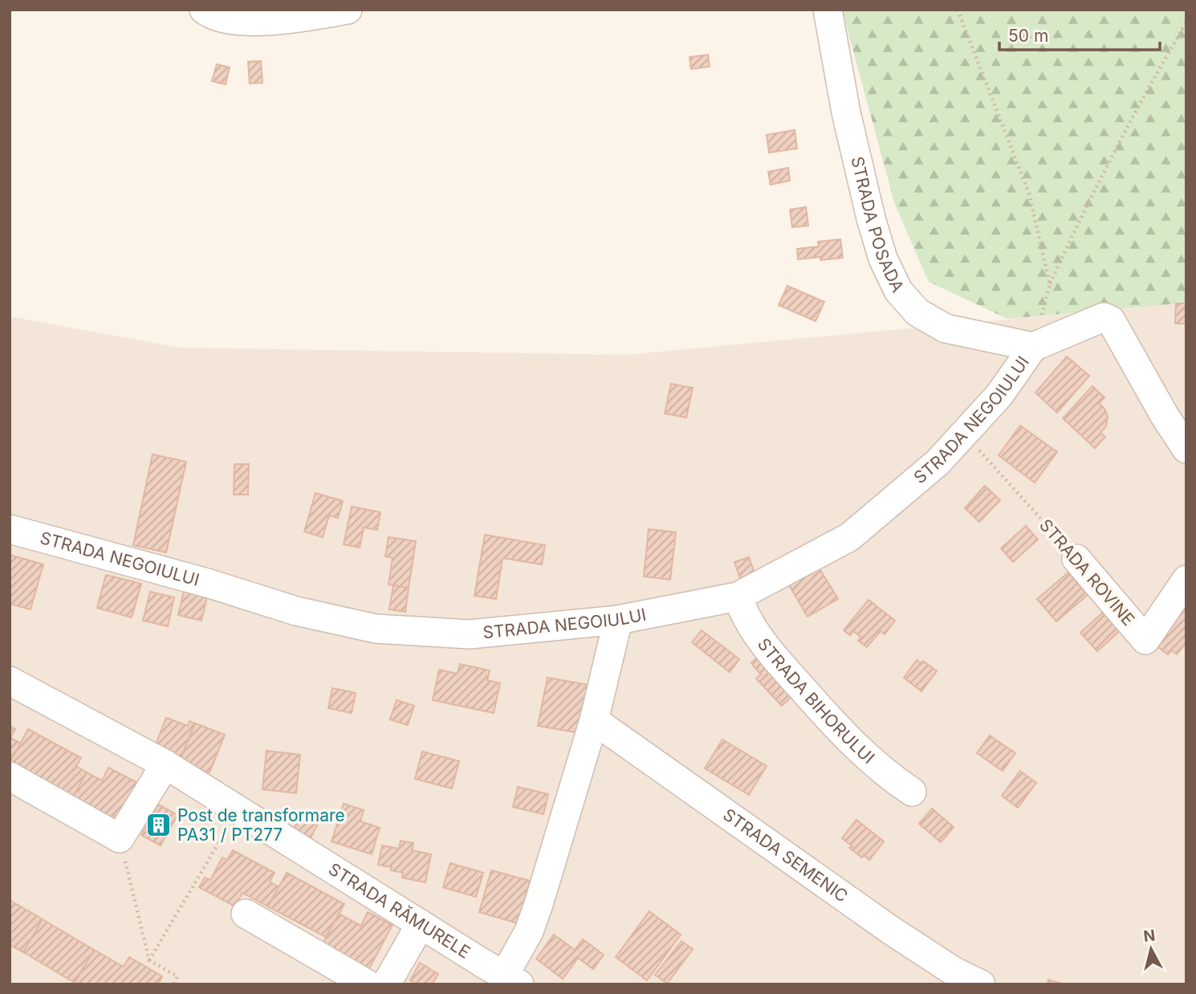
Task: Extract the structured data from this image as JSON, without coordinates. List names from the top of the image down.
{
  "streets": {
    "street": [
      "STRADA POSADA",
      "STRADA NEGOIULUI",
      "STRADA ROVINE",
      "STRADA BIHORULUI",
      "STRADA SEMENIC",
      "STRADA RĂMURELE"
    ]
  },
  "crossings": [
    ["STRADA POSADA", "STRADA NEGOIULUI"],
    ["STRADA NEGOIULUI", "STRADA BIHORULUI"]
  ],
  "places": {
    "building": ["Post de transformare PA31 / PT277"]
  },
  "scale_bar": "50 m",
  "north": "top"
}
